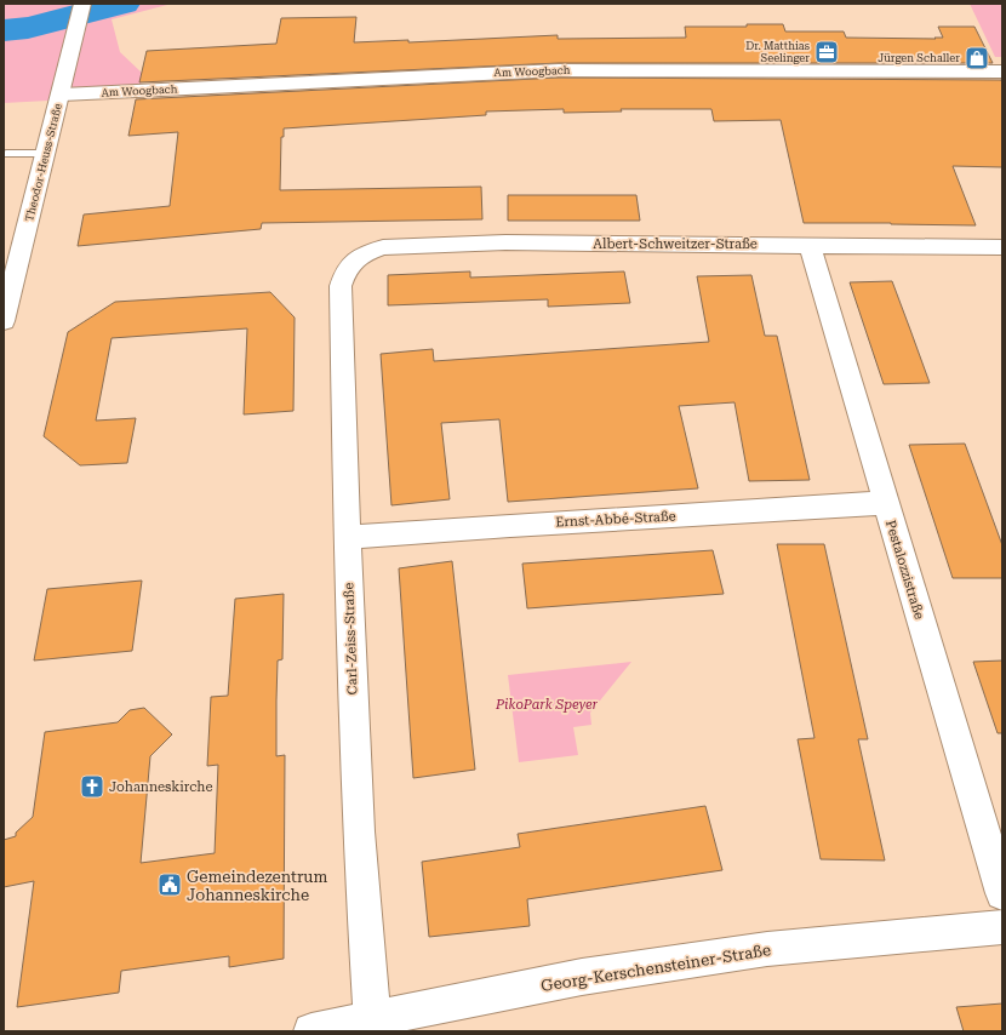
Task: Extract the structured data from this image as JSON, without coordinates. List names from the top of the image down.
{
  "streets": {
    "street": [
      "Am Woogbach",
      "Theodor-Heuss-Straße",
      "Albert-Schweitzer-Straße",
      "Ernst-Abbé-Straße",
      "Pestalozzistraße",
      "Carl-Zeiss-Straße",
      "Georg-Kerschensteiner-Straße"
    ]
  },
  "crossings": [
    ["Am Woogbach", "Theodor-Heuss-Straße"],
    ["Albert-Schweitzer-Straße", "Pestalozzistraße"],
    ["Albert-Schweitzer-Straße", "Carl-Zeiss-Straße"],
    ["Ernst-Abbé-Straße", "Pestalozzistraße"],
    ["Ernst-Abbé-Straße", "Carl-Zeiss-Straße"],
    ["Carl-Zeiss-Straße", "Georg-Kerschensteiner-Straße"]
  ],
  "parks": ["PikoPark Speyer"],
  "places": {
    "office": ["Dr. Matthias Seelinger"],
    "shop": ["Jürgen Schaller"],
    "church": ["Johanneskirche"],
    "public building": ["Gemeindezentrum Johanneskirche"]
  }
}
